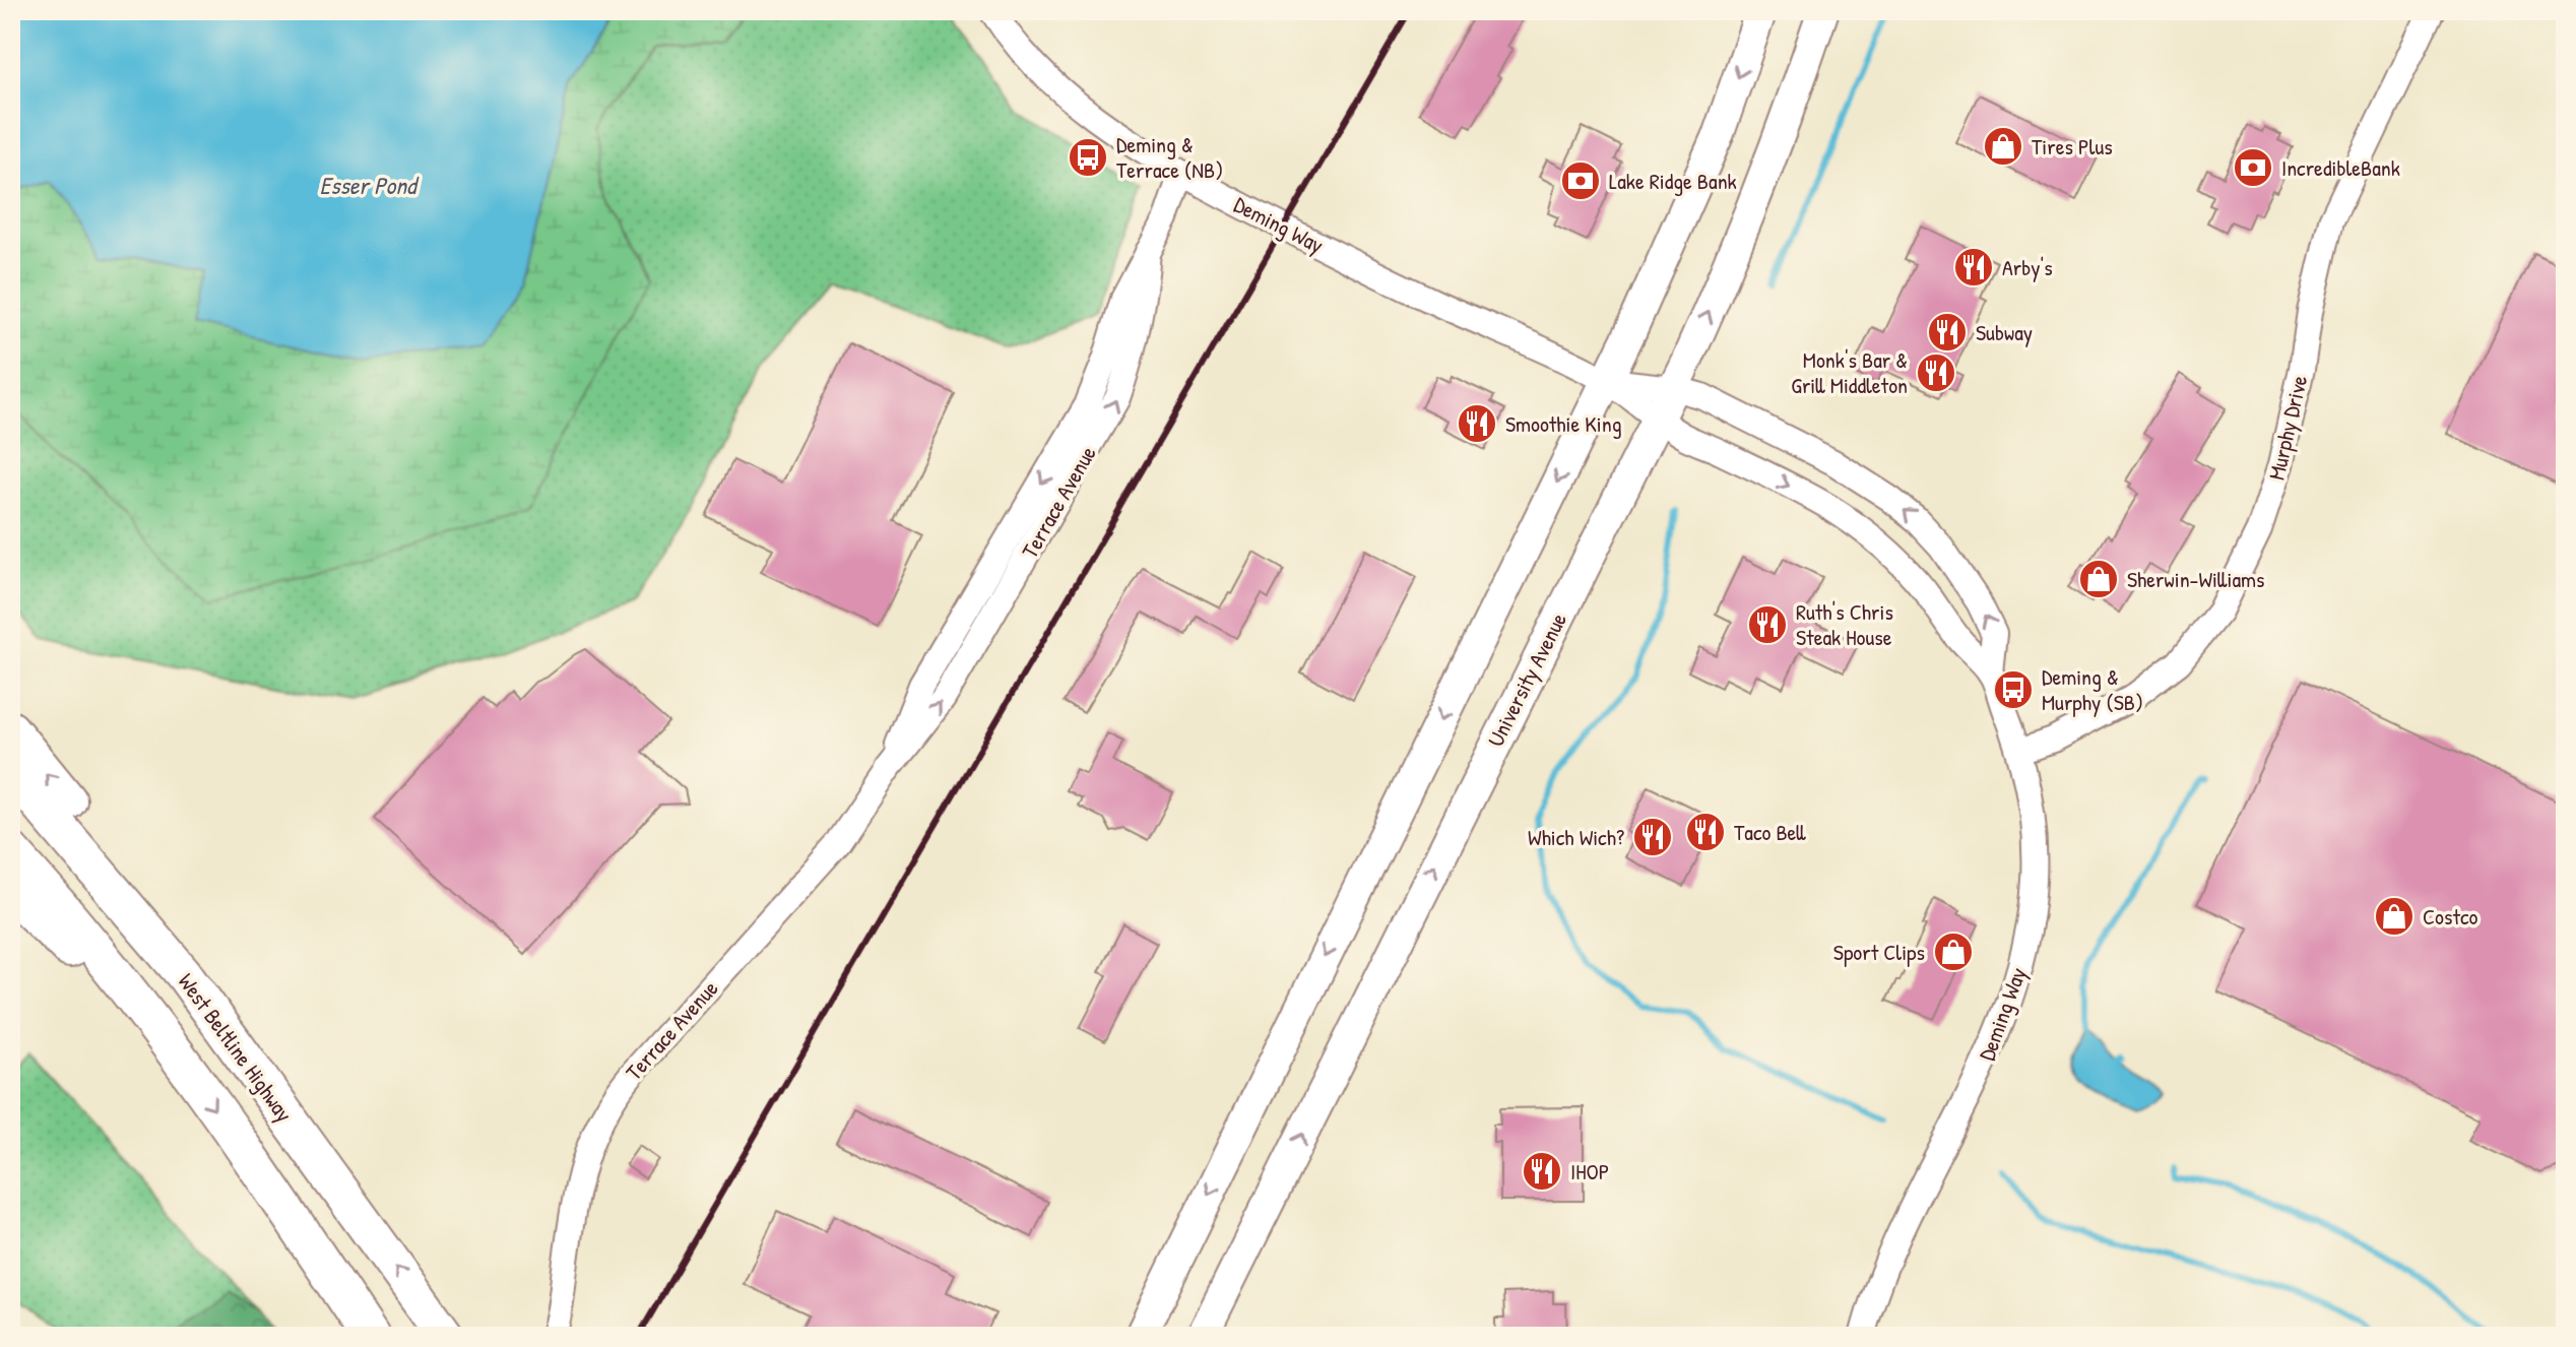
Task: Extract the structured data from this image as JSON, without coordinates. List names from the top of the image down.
{
  "streets": {
    "highway": ["West Beltline Highway"],
    "main road": ["University Avenue"],
    "street": ["Deming Way", "Murphy Drive", "Terrace Avenue"]
  },
  "crossings": [
    ["Deming Way", "Murphy Drive"],
    ["Deming Way", "Terrace Avenue"],
    ["Deming Way", "University Avenue"]
  ],
  "water": ["Esser Pond"],
  "places": {
    "shop": [
      "Tires Plus",
      "Sherwin-Williams",
      "Costco",
      "Sport Clips"
    ],
    "bus stop": ["Deming & Terrace (NB)", "Deming & Murphy (SB)"],
    "bank": ["IncredibleBank", "Lake Ridge Bank"],
    "restaurant": [
      "Arby's",
      "Subway",
      "Monk's Bar & Grill Middleton",
      "Smoothie King",
      "Ruth's Chris Steak House",
      "Taco Bell",
      "Which Wich?",
      "IHOP"
    ]
  }
}
